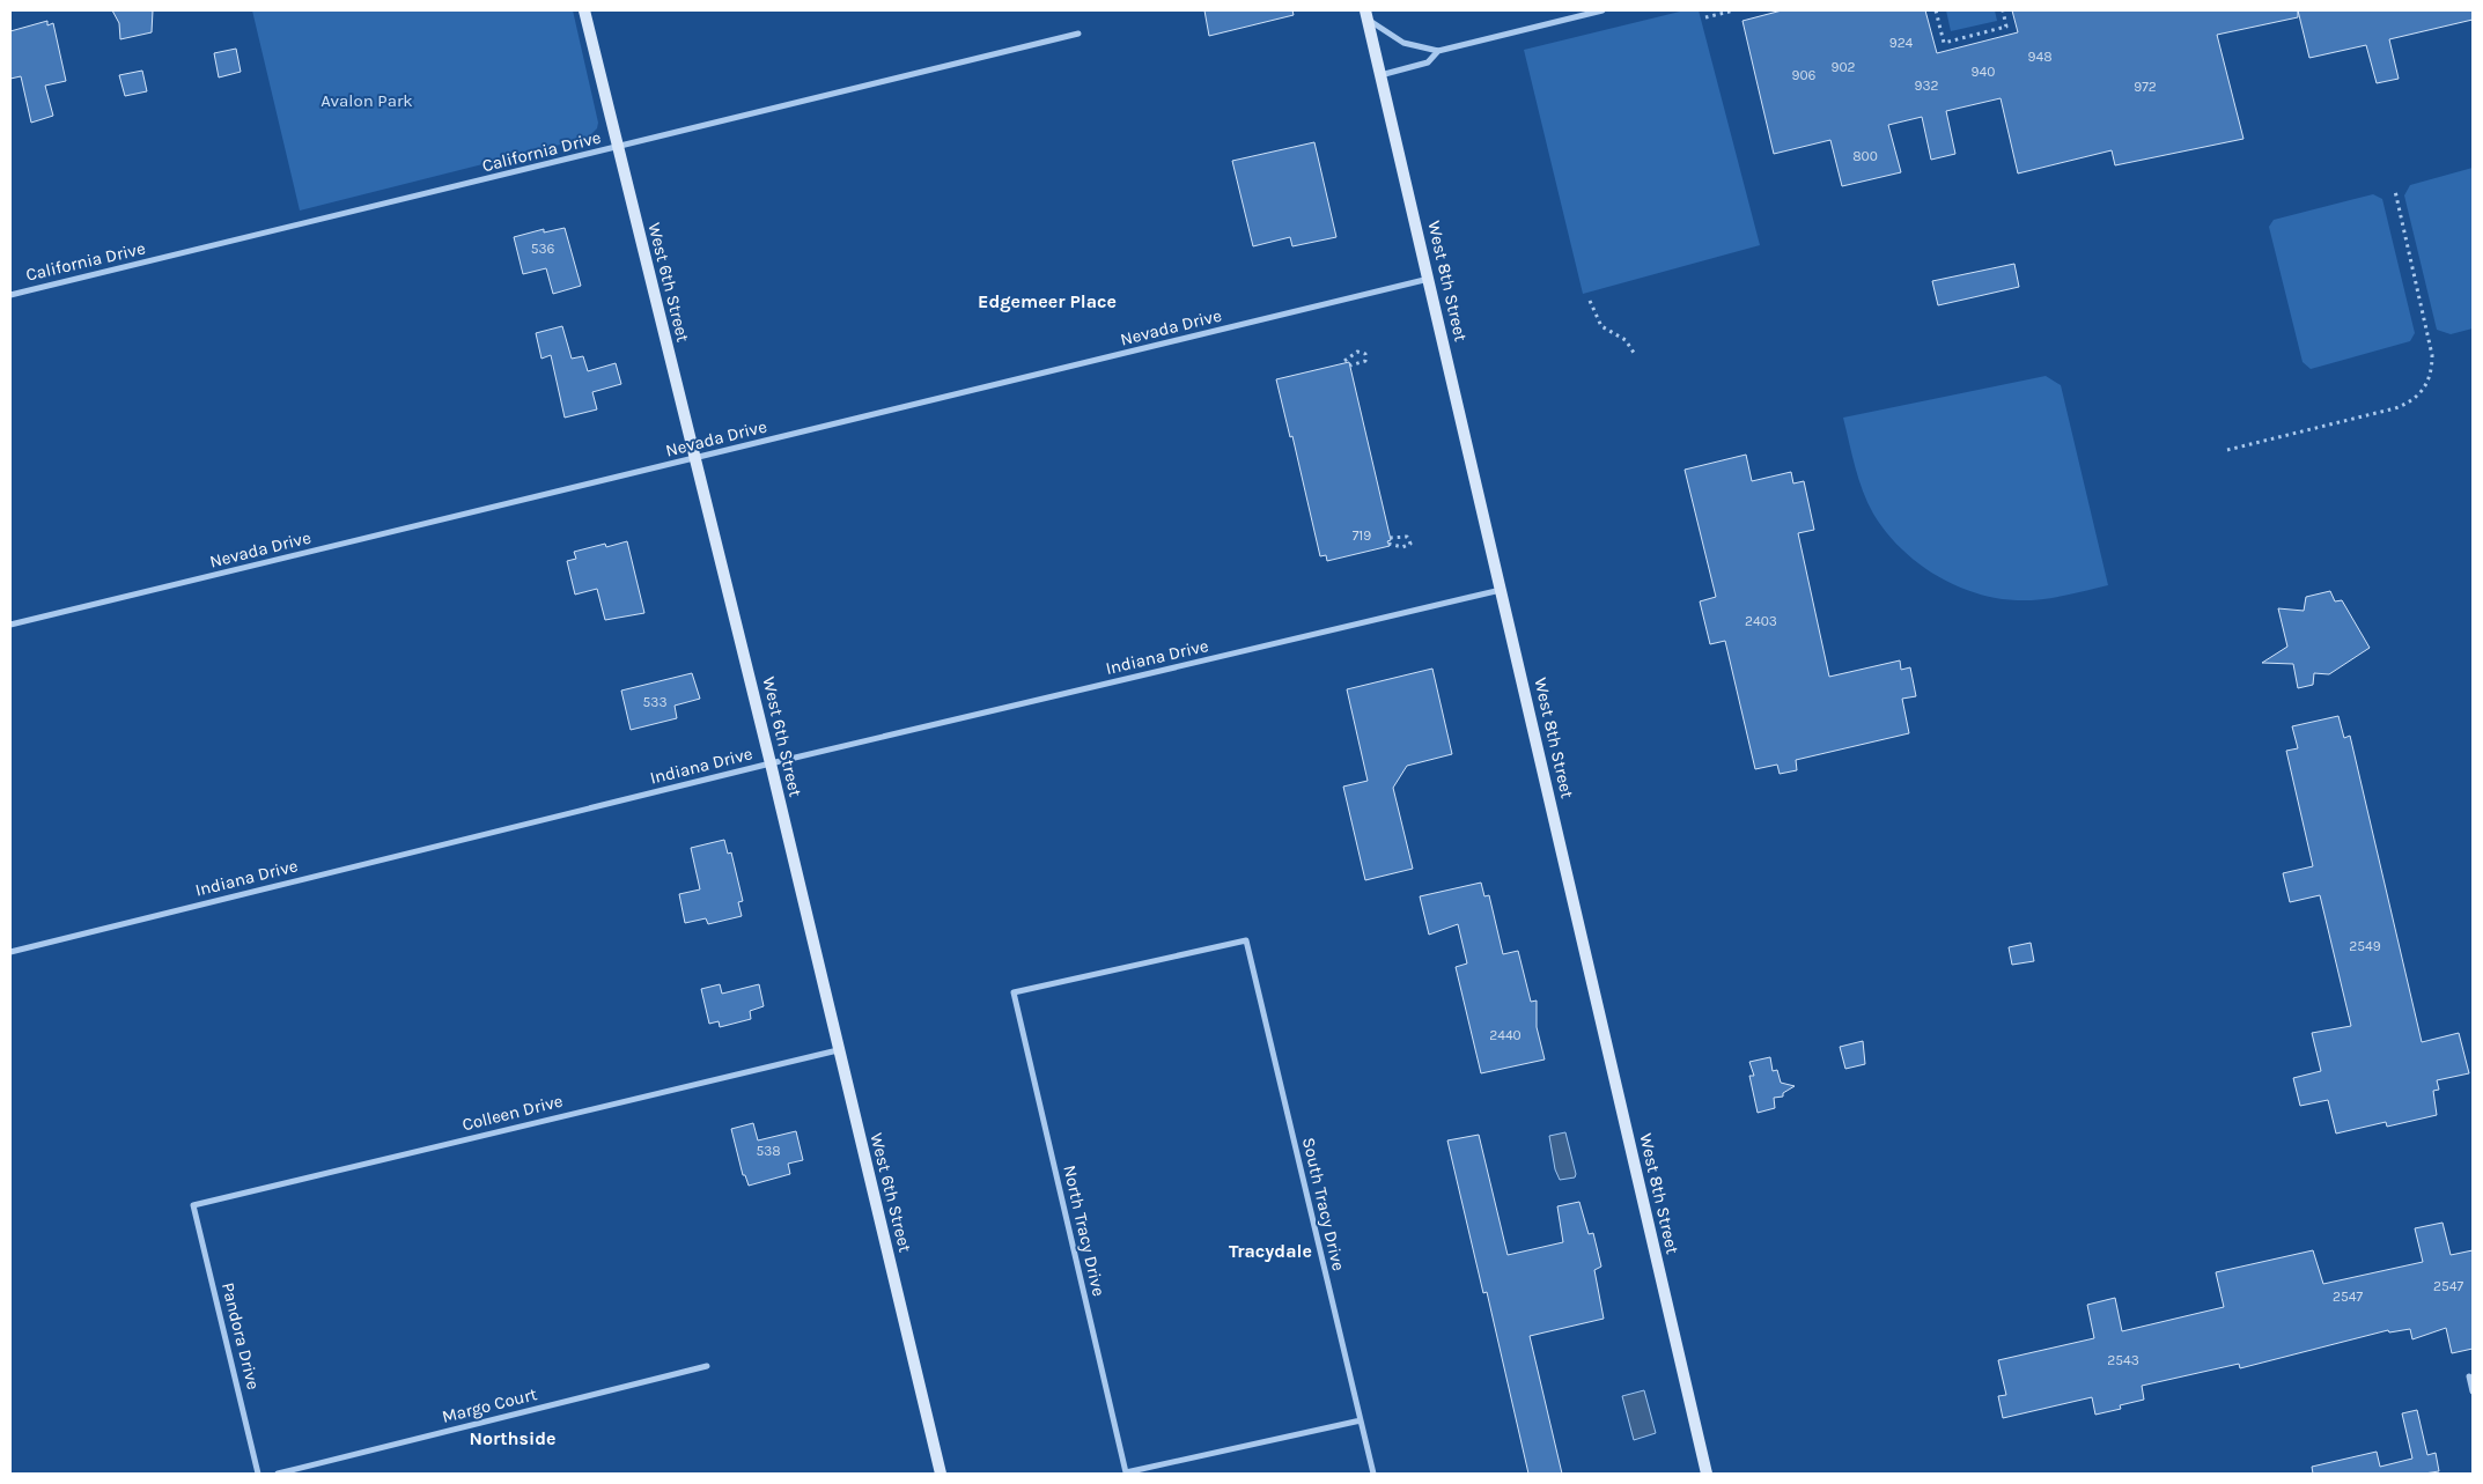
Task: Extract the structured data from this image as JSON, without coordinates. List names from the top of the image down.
{
  "streets": {
    "street": [
      "California Drive",
      "West 8th Street",
      "West 6th Street",
      "Nevada Drive",
      "Indiana Drive",
      "Colleen Drive",
      "South Tracy Drive",
      "North Tracy Drive",
      "Pandora Drive",
      "Margo Court"
    ]
  },
  "crossings": [
    ["California Drive", "West 6th Street"],
    ["West 8th Street", "Nevada Drive"],
    ["West 8th Street", "Indiana Drive"],
    ["West 6th Street", "Nevada Drive"],
    ["West 6th Street", "Indiana Drive"],
    ["West 6th Street", "Colleen Drive"],
    ["Colleen Drive", "Pandora Drive"],
    ["South Tracy Drive", "North Tracy Drive"]
  ],
  "districts": ["Edgemeer Place", "Tracydale", "Northside"],
  "parks": ["Avalon Park"],
  "house_numbers": [
    "924",
    "948",
    "902",
    "940",
    "906",
    "932",
    "972",
    "800",
    "536",
    "719",
    "2403",
    "533",
    "2549",
    "2440",
    "538",
    "2547",
    "2547",
    "2543"
  ]
}
